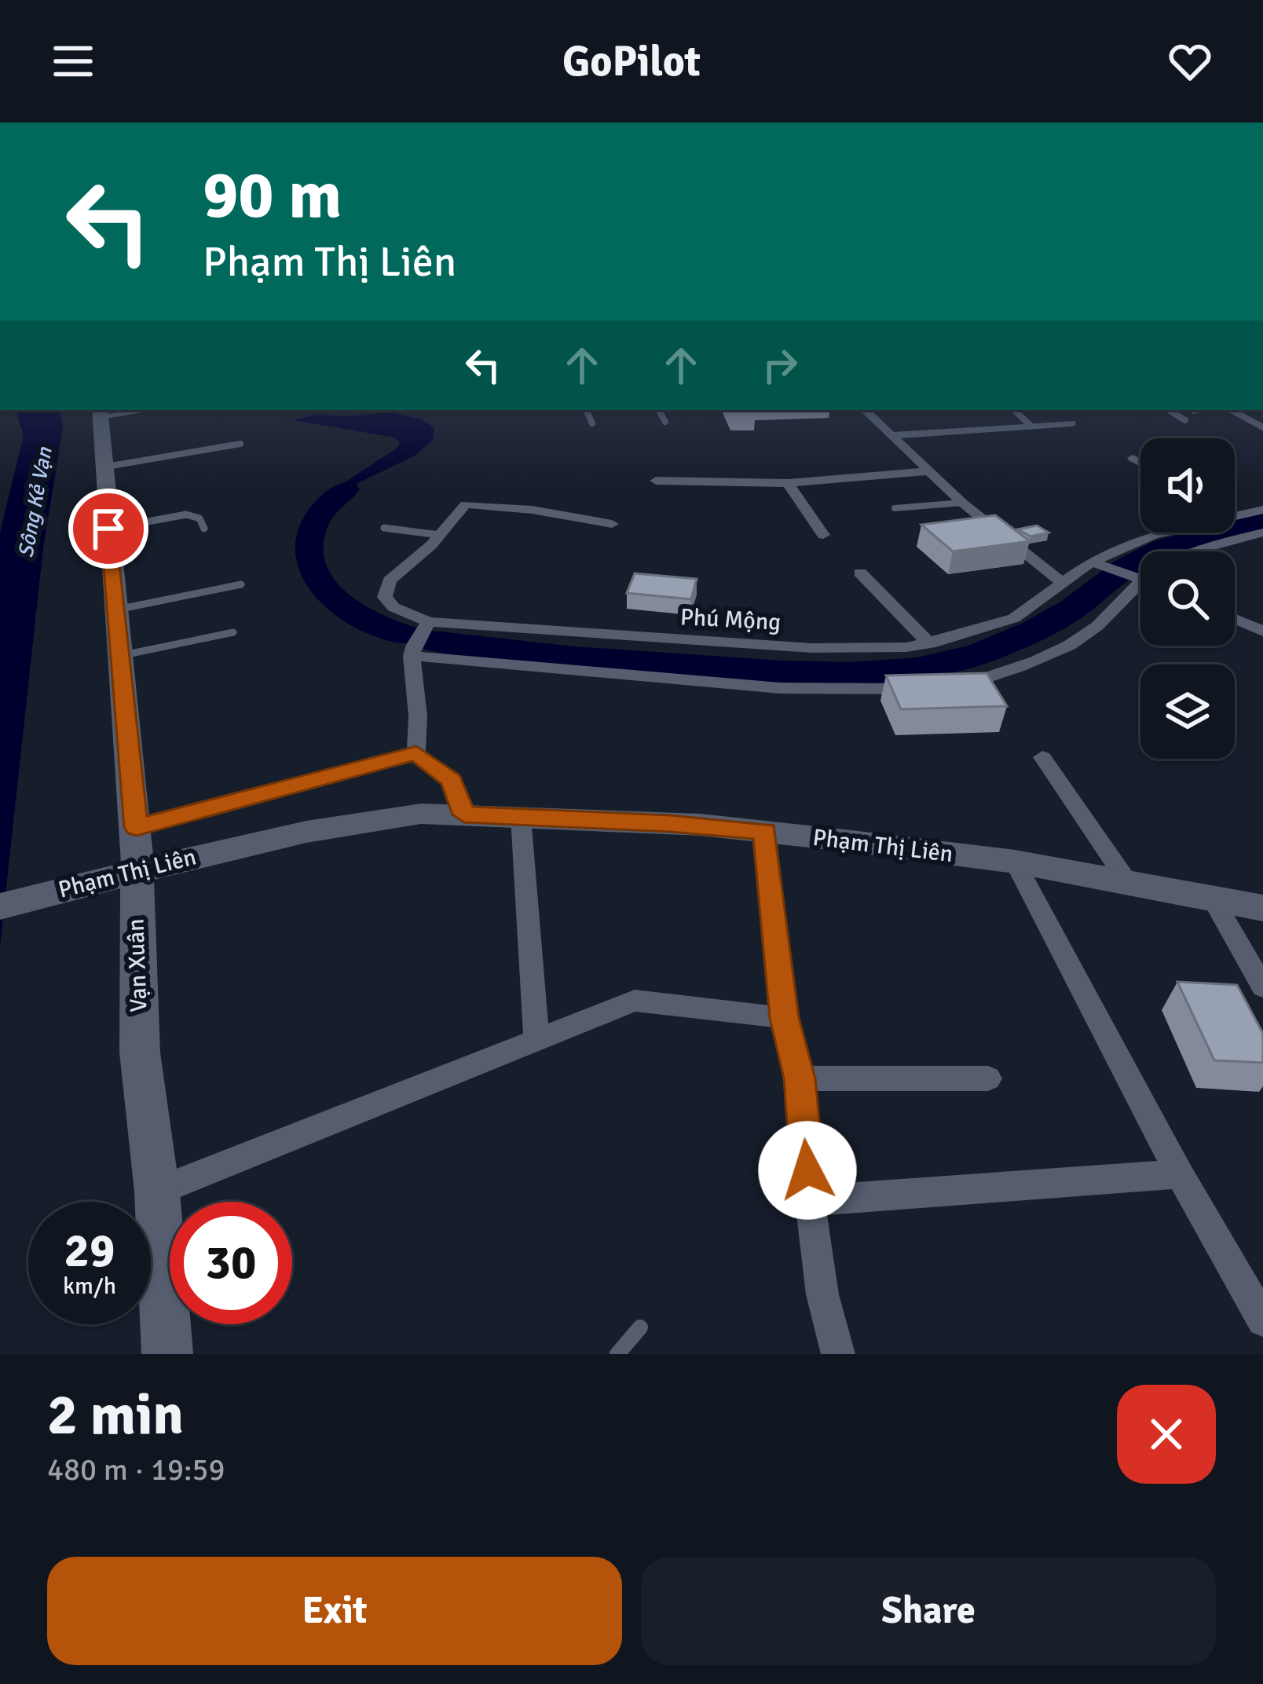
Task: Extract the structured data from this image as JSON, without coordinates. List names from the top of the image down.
{
  "streets": {
    "street": ["Phú Mộng", "Phạm Thị Liên", "Vạn Xuân"]
  },
  "crossings": [
    ["Phạm Thị Liên", "Vạn Xuân"]
  ],
  "water": ["Sông Kẻ Vạn"],
  "page": {
    "header": "GoPilot",
    "turn": ["90 m", "Phạm Thị Liên"],
    "speed": "29 km/h",
    "limit": "30",
    "heading": ["2 min", "480 m · 19:59"],
    "buttons": ["Exit", "Share"]
  }
}
